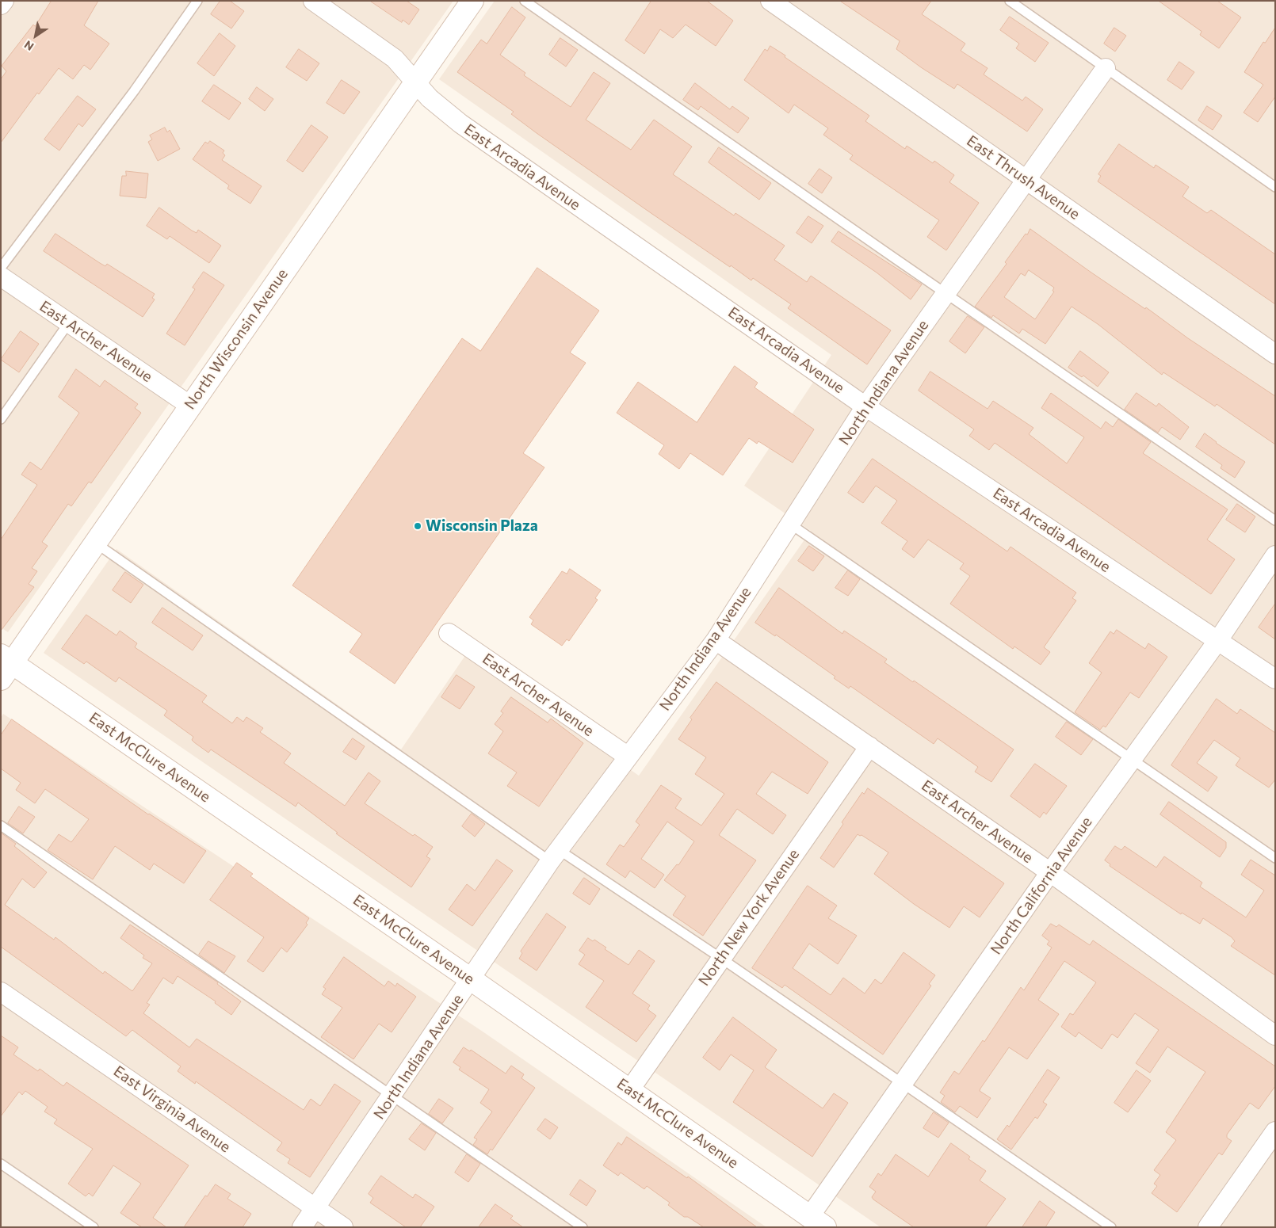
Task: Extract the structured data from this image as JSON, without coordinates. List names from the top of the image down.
{
  "streets": {
    "street": [
      "East Arcadia Avenue",
      "East Thrush Avenue",
      "North Wisconsin Avenue",
      "East Archer Avenue",
      "North Indiana Avenue",
      "East McClure Avenue",
      "North California Avenue",
      "North New York Avenue",
      "East Virginia Avenue"
    ]
  },
  "crossings": [
    ["East Arcadia Avenue", "North Wisconsin Avenue"],
    ["East Arcadia Avenue", "North Indiana Avenue"],
    ["East Arcadia Avenue", "North California Avenue"],
    ["East Thrush Avenue", "North Indiana Avenue"],
    ["North Wisconsin Avenue", "East Archer Avenue"],
    ["North Wisconsin Avenue", "East McClure Avenue"],
    ["East Archer Avenue", "North Indiana Avenue"],
    ["East Archer Avenue", "North California Avenue"],
    ["East Archer Avenue", "North New York Avenue"],
    ["North Indiana Avenue", "East McClure Avenue"],
    ["North Indiana Avenue", "East Virginia Avenue"],
    ["East McClure Avenue", "North California Avenue"],
    ["East McClure Avenue", "North New York Avenue"]
  ],
  "places": ["Wisconsin Plaza"],
  "north": "bottom left"
}
